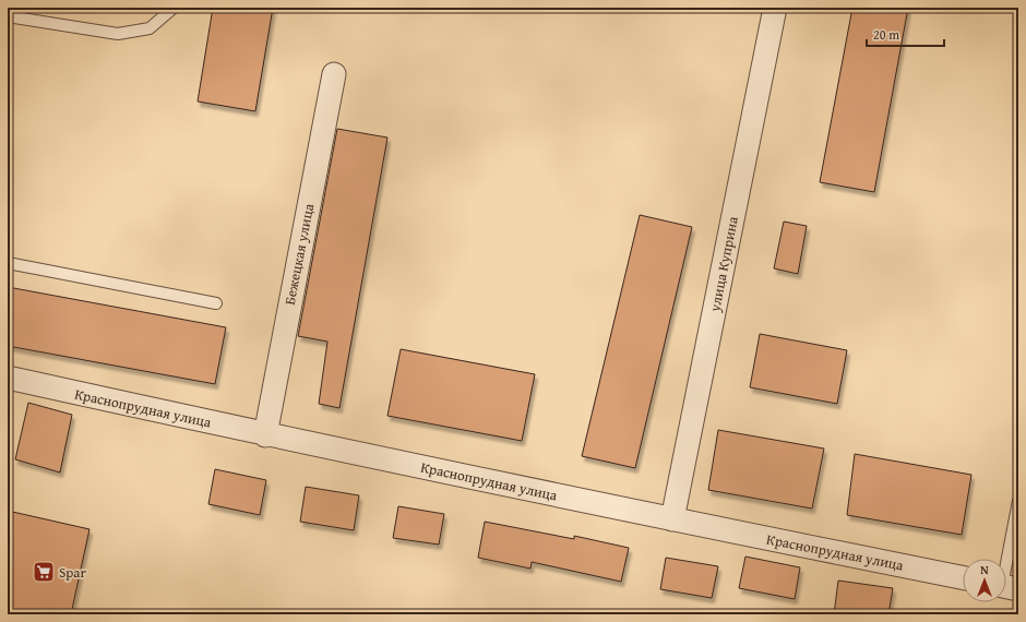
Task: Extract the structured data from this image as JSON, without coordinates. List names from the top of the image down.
{
  "streets": {
    "street": ["Бежецкая улица", "улица Куприна", "Краснопрудная улица"]
  },
  "crossings": [
    ["Бежецкая улица", "Краснопрудная улица"],
    ["улица Куприна", "Краснопрудная улица"]
  ],
  "places": {
    "supermarket": ["Spar"]
  },
  "scale_bar": "20 m",
  "north": "top"
}
